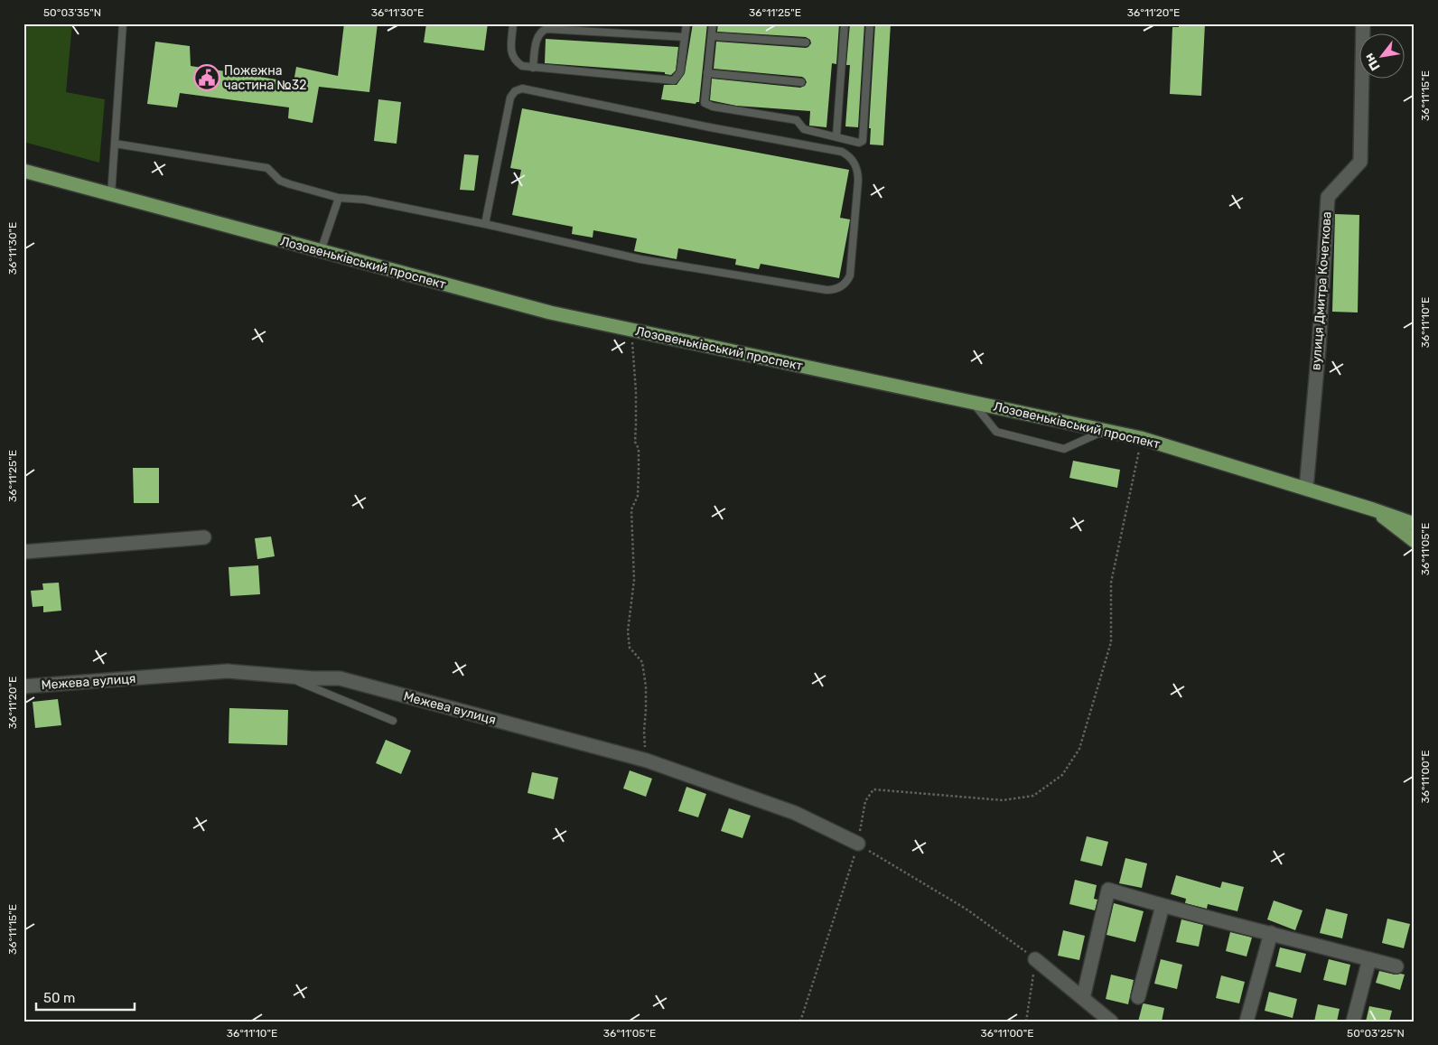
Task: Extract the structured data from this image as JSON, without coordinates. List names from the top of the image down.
{
  "streets": {
    "highway": ["Лозовеньківський проспект"],
    "street": ["вулиця Дмитра Кочеткова", "Межева вулиця"]
  },
  "crossings": [
    ["Лозовеньківський проспект", "вулиця Дмитра Кочеткова"]
  ],
  "places": {
    "public building": ["Пожежна частина №32"]
  },
  "scale_bar": "50 m",
  "north": "bottom left",
  "coordinates": [
    "50°03'35\"N",
    "36°11'30\"E",
    "36°11'25\"E",
    "36°11'20\"E",
    "36°11'15\"E",
    "36°11'10\"E",
    "36°11'05\"E",
    "36°11'00\"E",
    "50°03'25\"N"
  ]
}
